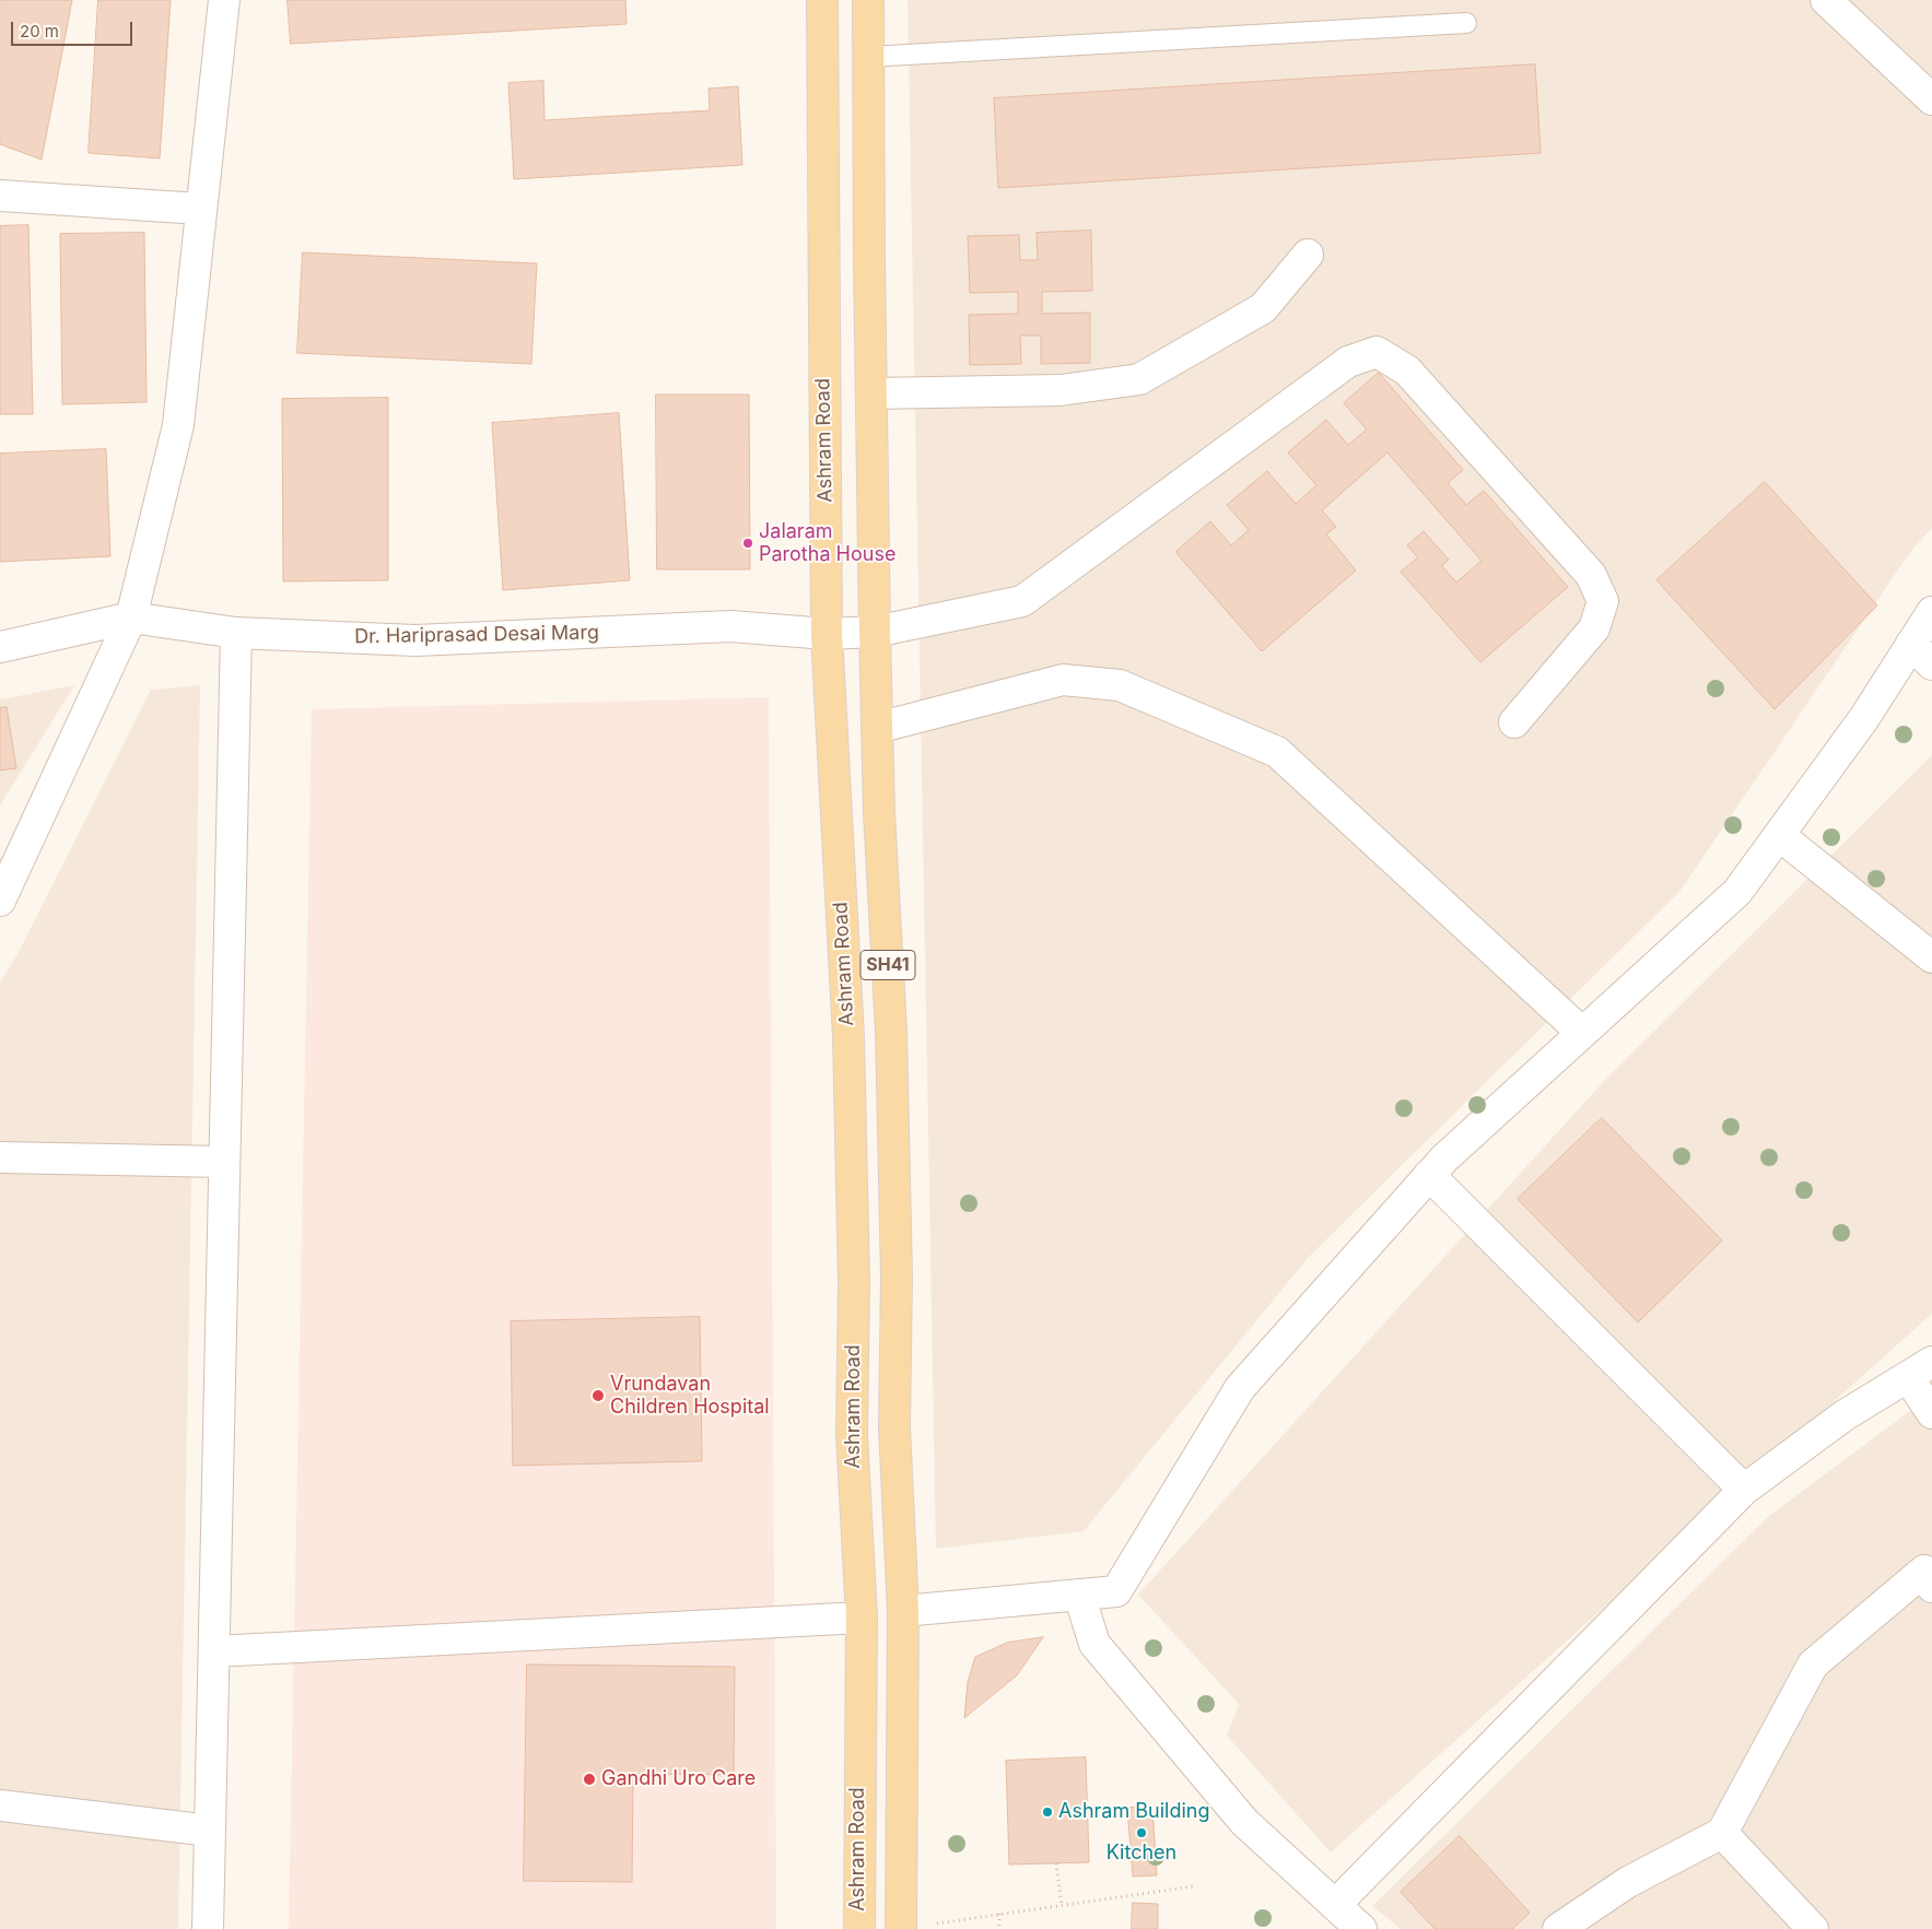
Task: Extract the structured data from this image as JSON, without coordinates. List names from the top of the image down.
{
  "streets": {
    "main road": ["Ashram Road", "SH41"],
    "street": ["Dr. Hariprasad Desai Marg"]
  },
  "crossings": [
    ["Ashram Road", "Dr. Hariprasad Desai Marg"]
  ],
  "places": [
    "Jalaram Parotha House",
    "Vrundavan Children Hospital",
    "Gandhi Uro Care",
    "Ashram Building",
    "Kitchen"
  ],
  "scale_bar": "20 m"
}
